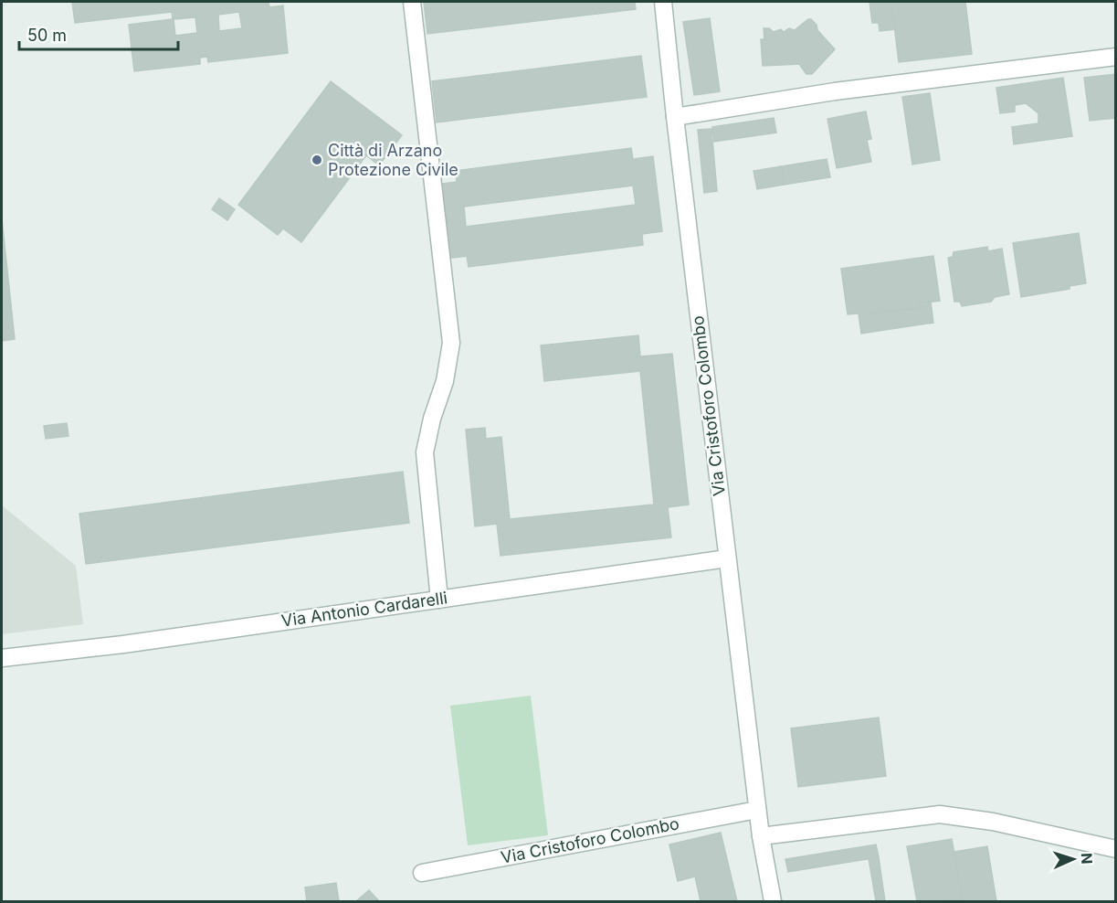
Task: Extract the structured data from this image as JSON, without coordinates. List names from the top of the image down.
{
  "streets": {
    "street": ["Via Cristoforo Colombo", "Via Antonio Cardarelli"]
  },
  "crossings": [
    ["Via Cristoforo Colombo", "Via Antonio Cardarelli"]
  ],
  "places": ["Città di Arzano Protezione Civile"],
  "scale_bar": "50 m",
  "north": "right"
}
